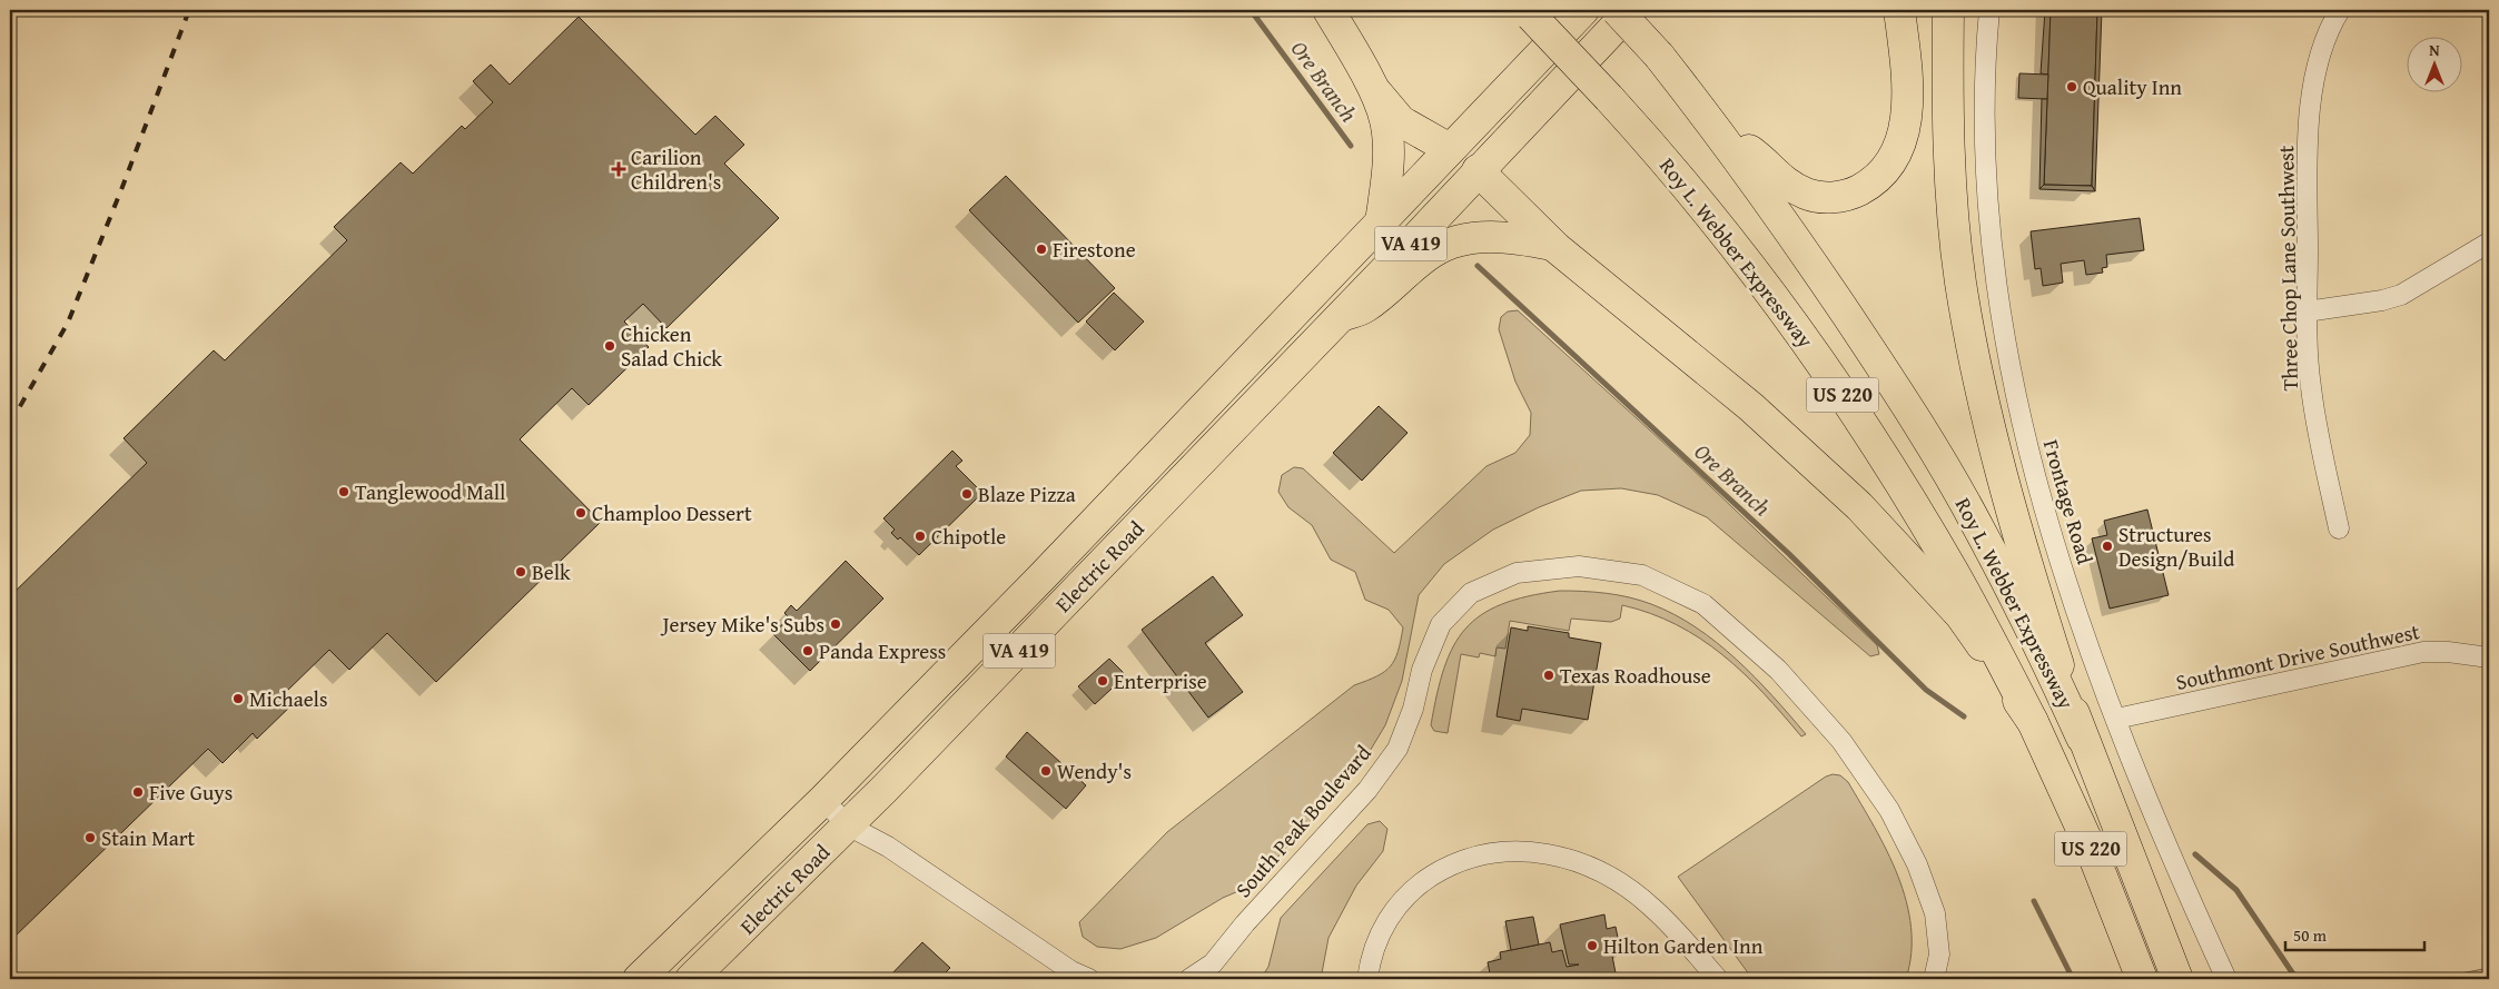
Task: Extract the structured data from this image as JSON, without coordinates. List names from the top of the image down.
{
  "streets": {
    "main road": [
      "VA 419",
      "Roy L. Webber Expressway",
      "US 220",
      "Electric Road"
    ],
    "street": [
      "Three Chop Lane Southwest",
      "Frontage Road",
      "Southmont Drive Southwest",
      "South Peak Boulevard"
    ]
  },
  "crossings": [
    ["VA 419", "Electric Road"],
    ["Roy L. Webber Expressway", "US 220"],
    ["Frontage Road", "Southmont Drive Southwest"]
  ],
  "water": ["Ore Branch"],
  "places": {
    "other": [
      "Quality Inn",
      "Firestone",
      "Chicken Salad Chick",
      "Tanglewood Mall",
      "Blaze Pizza",
      "Champloo Dessert",
      "Chipotle",
      "Structures Design/Build",
      "Belk",
      "Jersey Mike's Subs",
      "Panda Express",
      "Texas Roadhouse",
      "Enterprise",
      "Michaels",
      "Wendy's",
      "Five Guys",
      "Stain Mart",
      "Hilton Garden Inn"
    ],
    "health": ["Carilion Children's"]
  },
  "scale_bar": "50 m",
  "north": "top"
}
